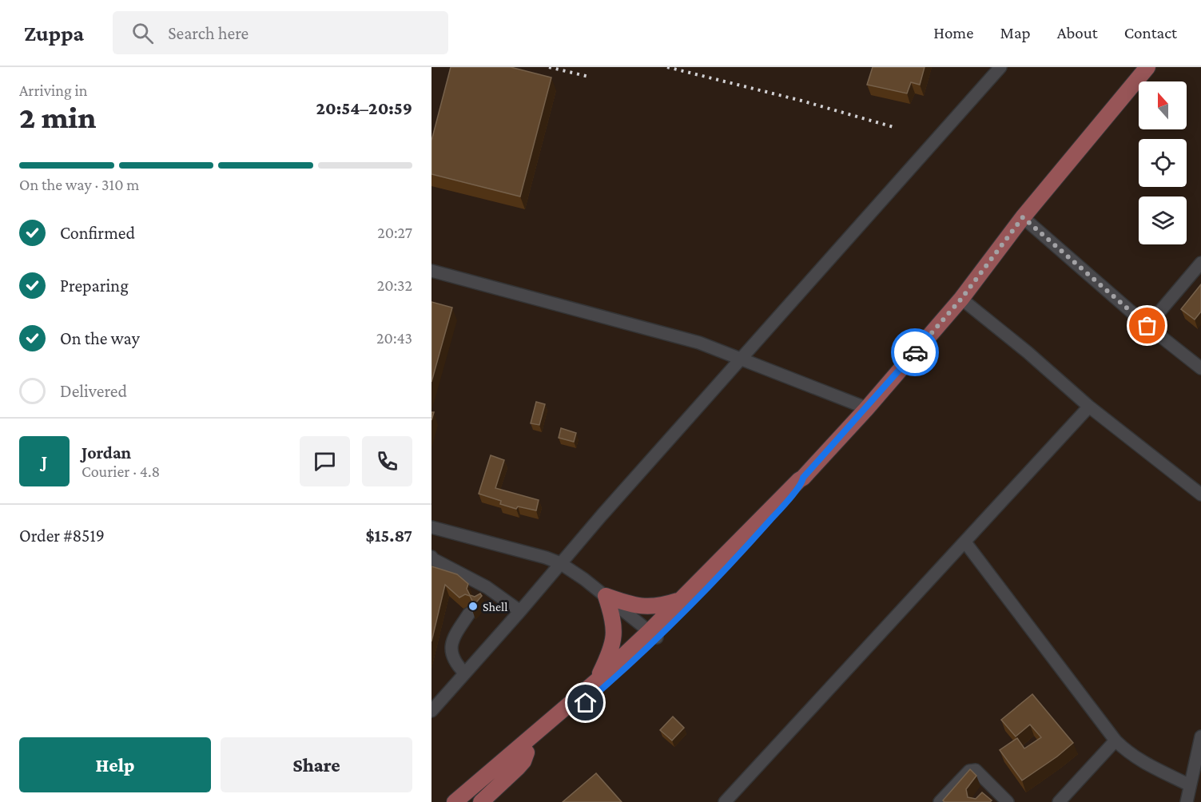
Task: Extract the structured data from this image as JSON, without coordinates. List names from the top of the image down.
{
  "places": ["Shell"],
  "north": "top",
  "page": {
    "header": "Zuppa",
    "search": "Search here",
    "nav": [
      "Home",
      "Map",
      "About",
      "Contact"
    ],
    "heading": ["2 min", "Arriving in", "20:54–20:59"],
    "panel": [
      "Jordan",
      "Courier · 4.8",
      "Order #8519",
      "$15.87"
    ],
    "bar": "On the way · 310 m",
    "list": [
      ["Confirmed", "20:27"],
      ["Preparing", "20:32"],
      ["On the way", "20:43"],
      "Delivered"
    ],
    "round": "J",
    "buttons": ["Help", "Share"]
  }
}
